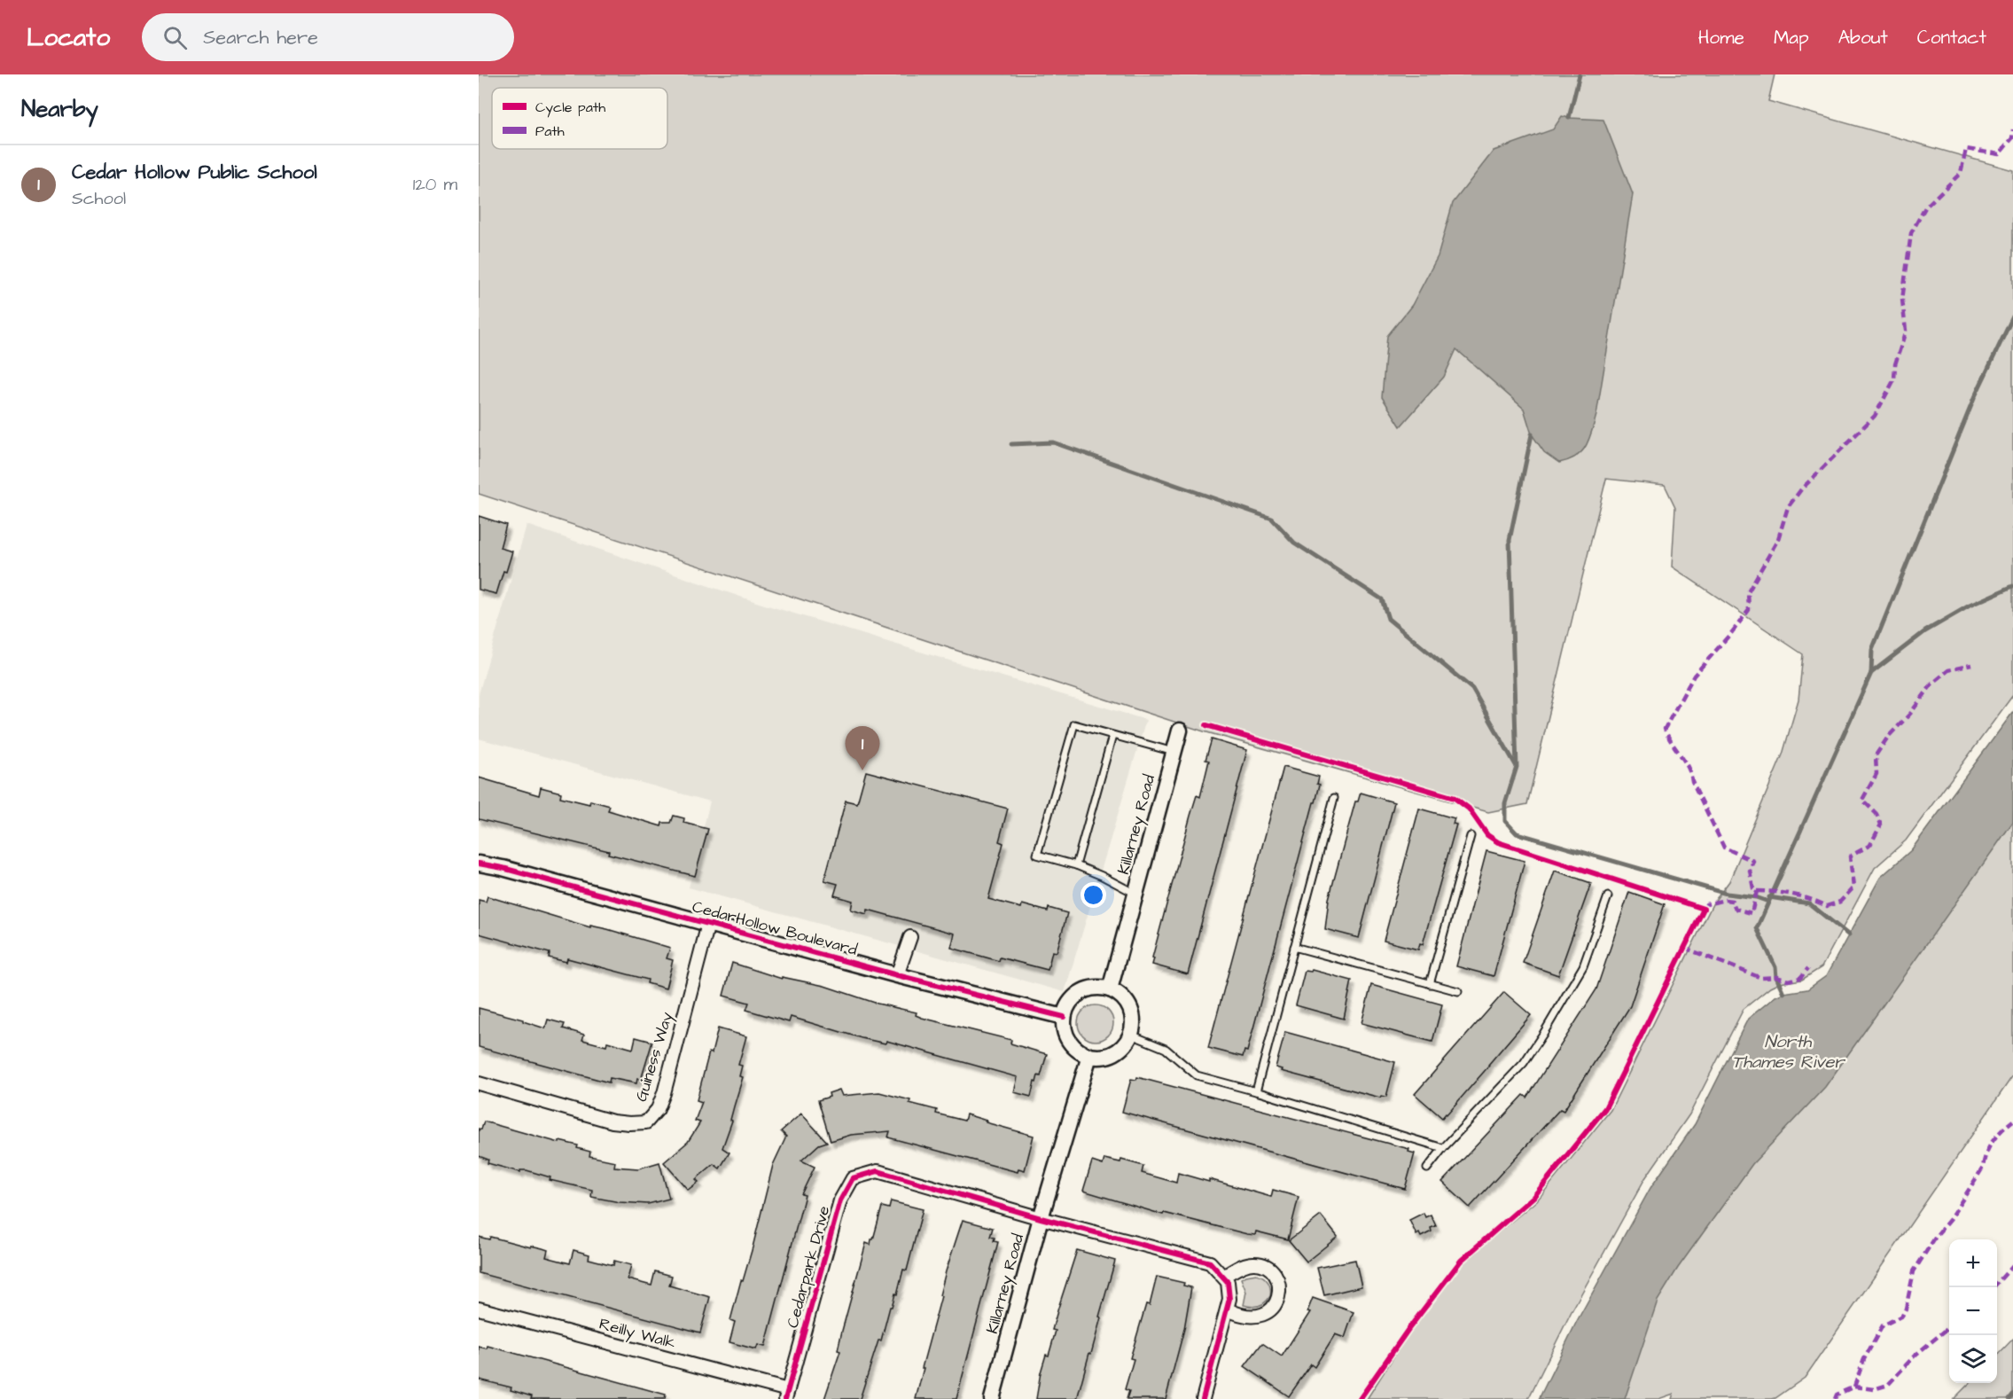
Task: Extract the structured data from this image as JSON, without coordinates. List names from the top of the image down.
{
  "streets": {
    "street": [
      "Killarney Road",
      "CedarHollow Boulevard",
      "Guiness Way",
      "Cedarpark Drive",
      "Reilly Walk"
    ]
  },
  "crossings": [
    ["Killarney Road", "CedarHollow Boulevard"],
    ["Killarney Road", "Cedarpark Drive"],
    ["CedarHollow Boulevard", "Guiness Way"],
    ["Cedarpark Drive", "Reilly Walk"]
  ],
  "water": ["North Thames River"],
  "legend": ["Cycle path", "Path"],
  "page": {
    "header": "Locato",
    "search": "Search here",
    "nav": [
      "Home",
      "Map",
      "About",
      "Contact"
    ],
    "heading": "Nearby",
    "list": [
      {
        "mark": "1",
        "name": "Cedar Hollow Public School",
        "note": "School",
        "value": "120 m"
      }
    ],
    "pins": "1",
    "map_buttons": ["+", "−"]
  }
}
